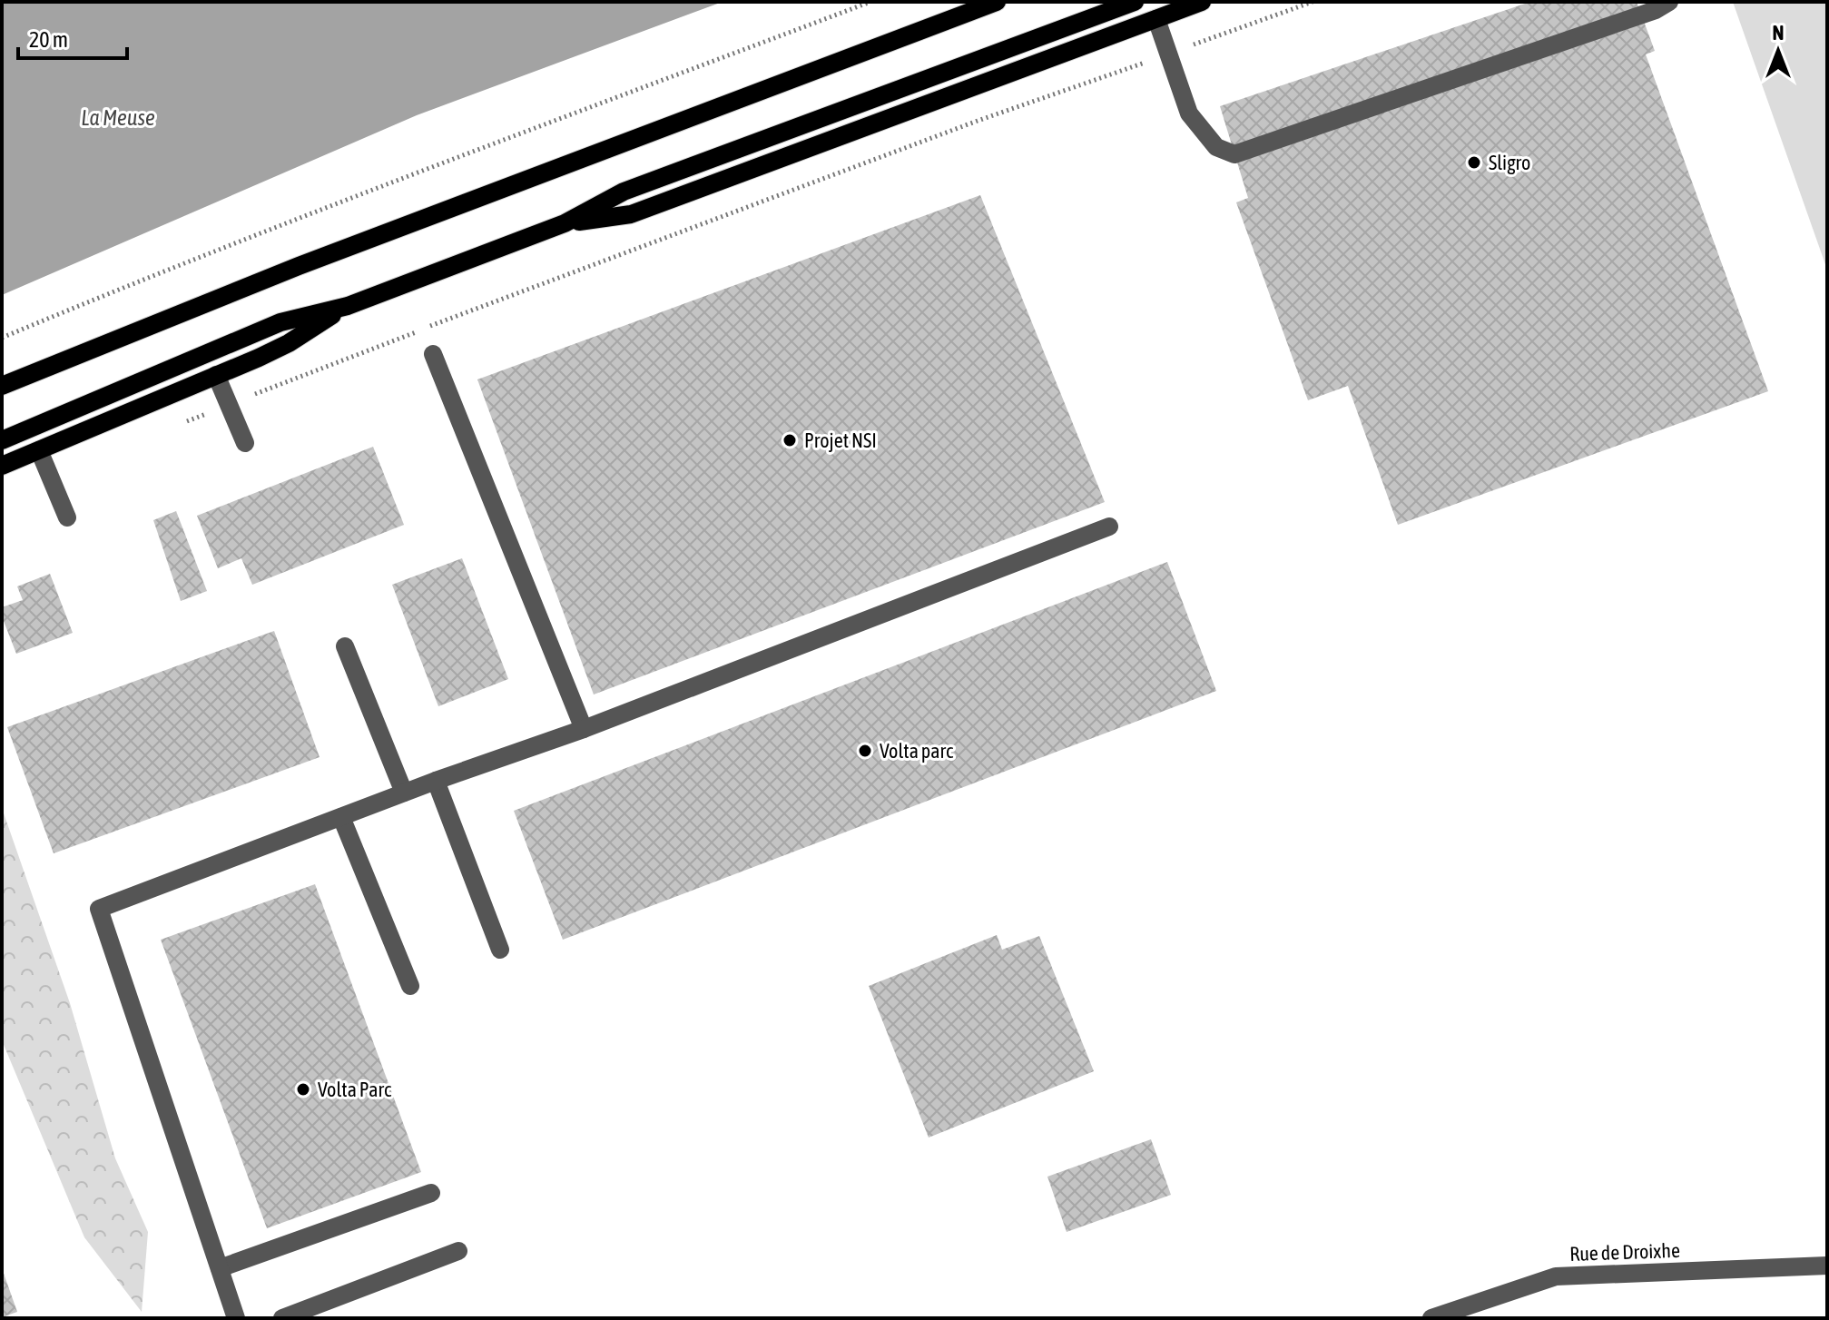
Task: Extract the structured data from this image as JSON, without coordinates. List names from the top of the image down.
{
  "streets": {
    "street": ["Rue de Droixhe"]
  },
  "water": ["La Meuse"],
  "places": [
    "Sligro",
    "Projet NSI",
    "Volta parc",
    "Volta Parc"
  ],
  "scale_bar": "20 m",
  "north": "top"
}
